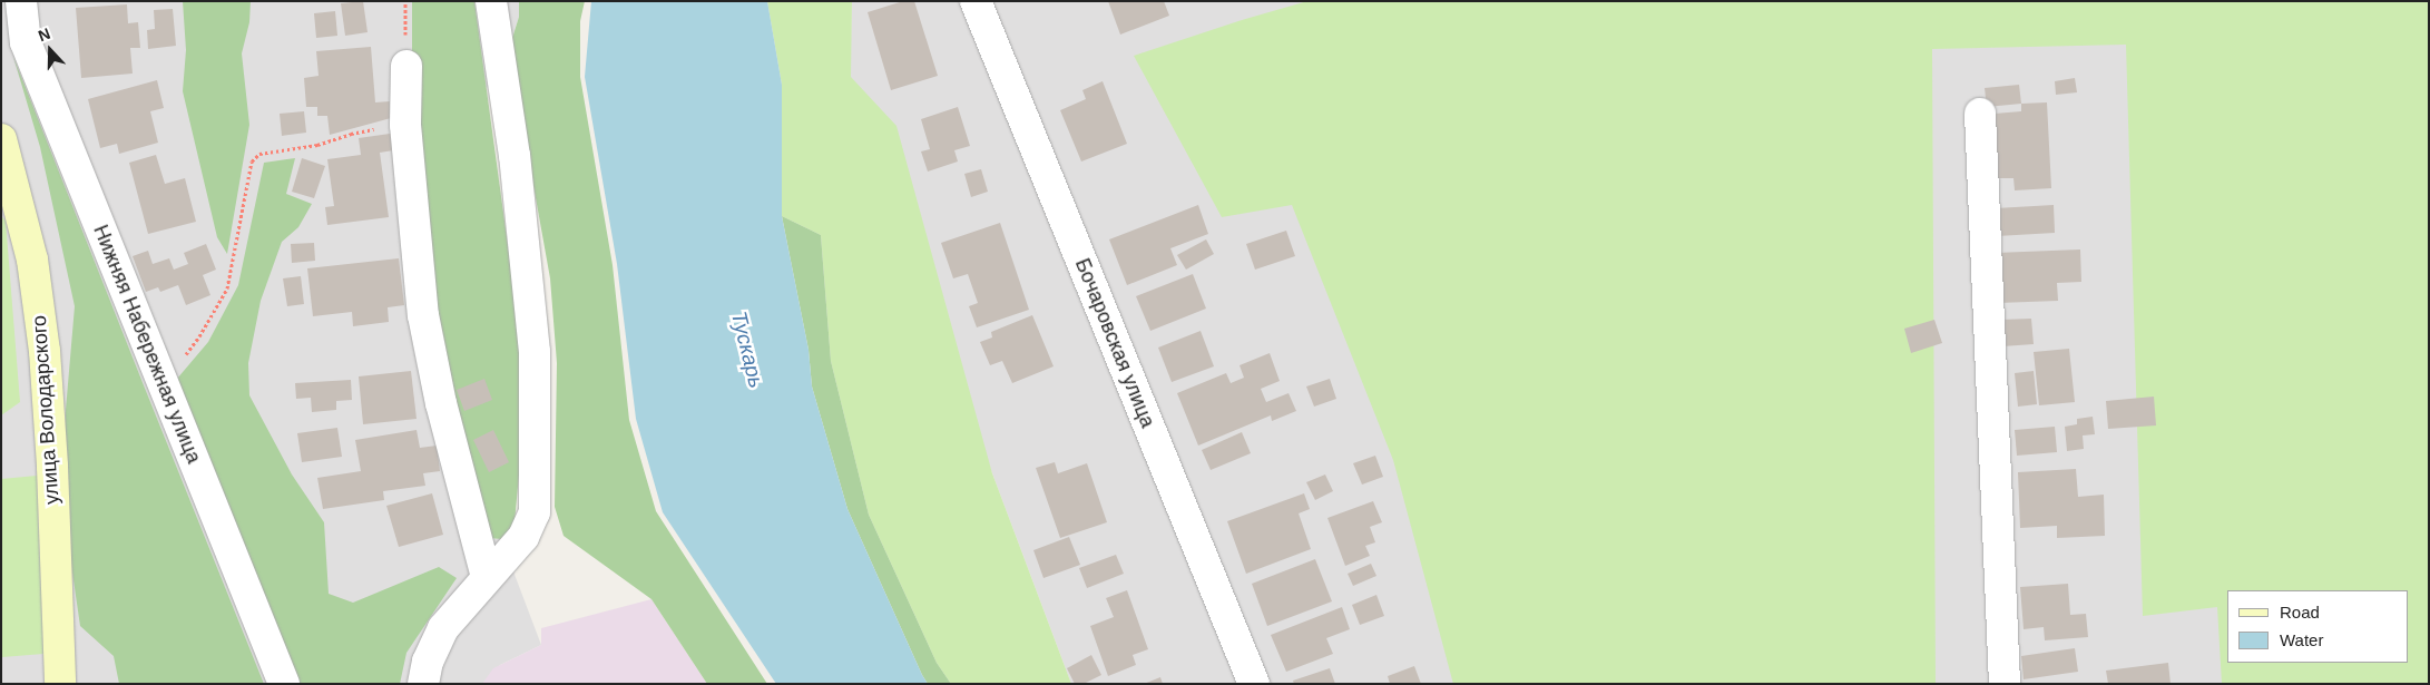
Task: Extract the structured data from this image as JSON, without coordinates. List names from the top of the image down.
{
  "streets": {
    "street": ["Бочаровская улица", "Нижняя Набережная улица", "улица Володарского"]
  },
  "water": ["Тускарь"],
  "legend": ["Road", "Water"],
  "north": "top"
}
